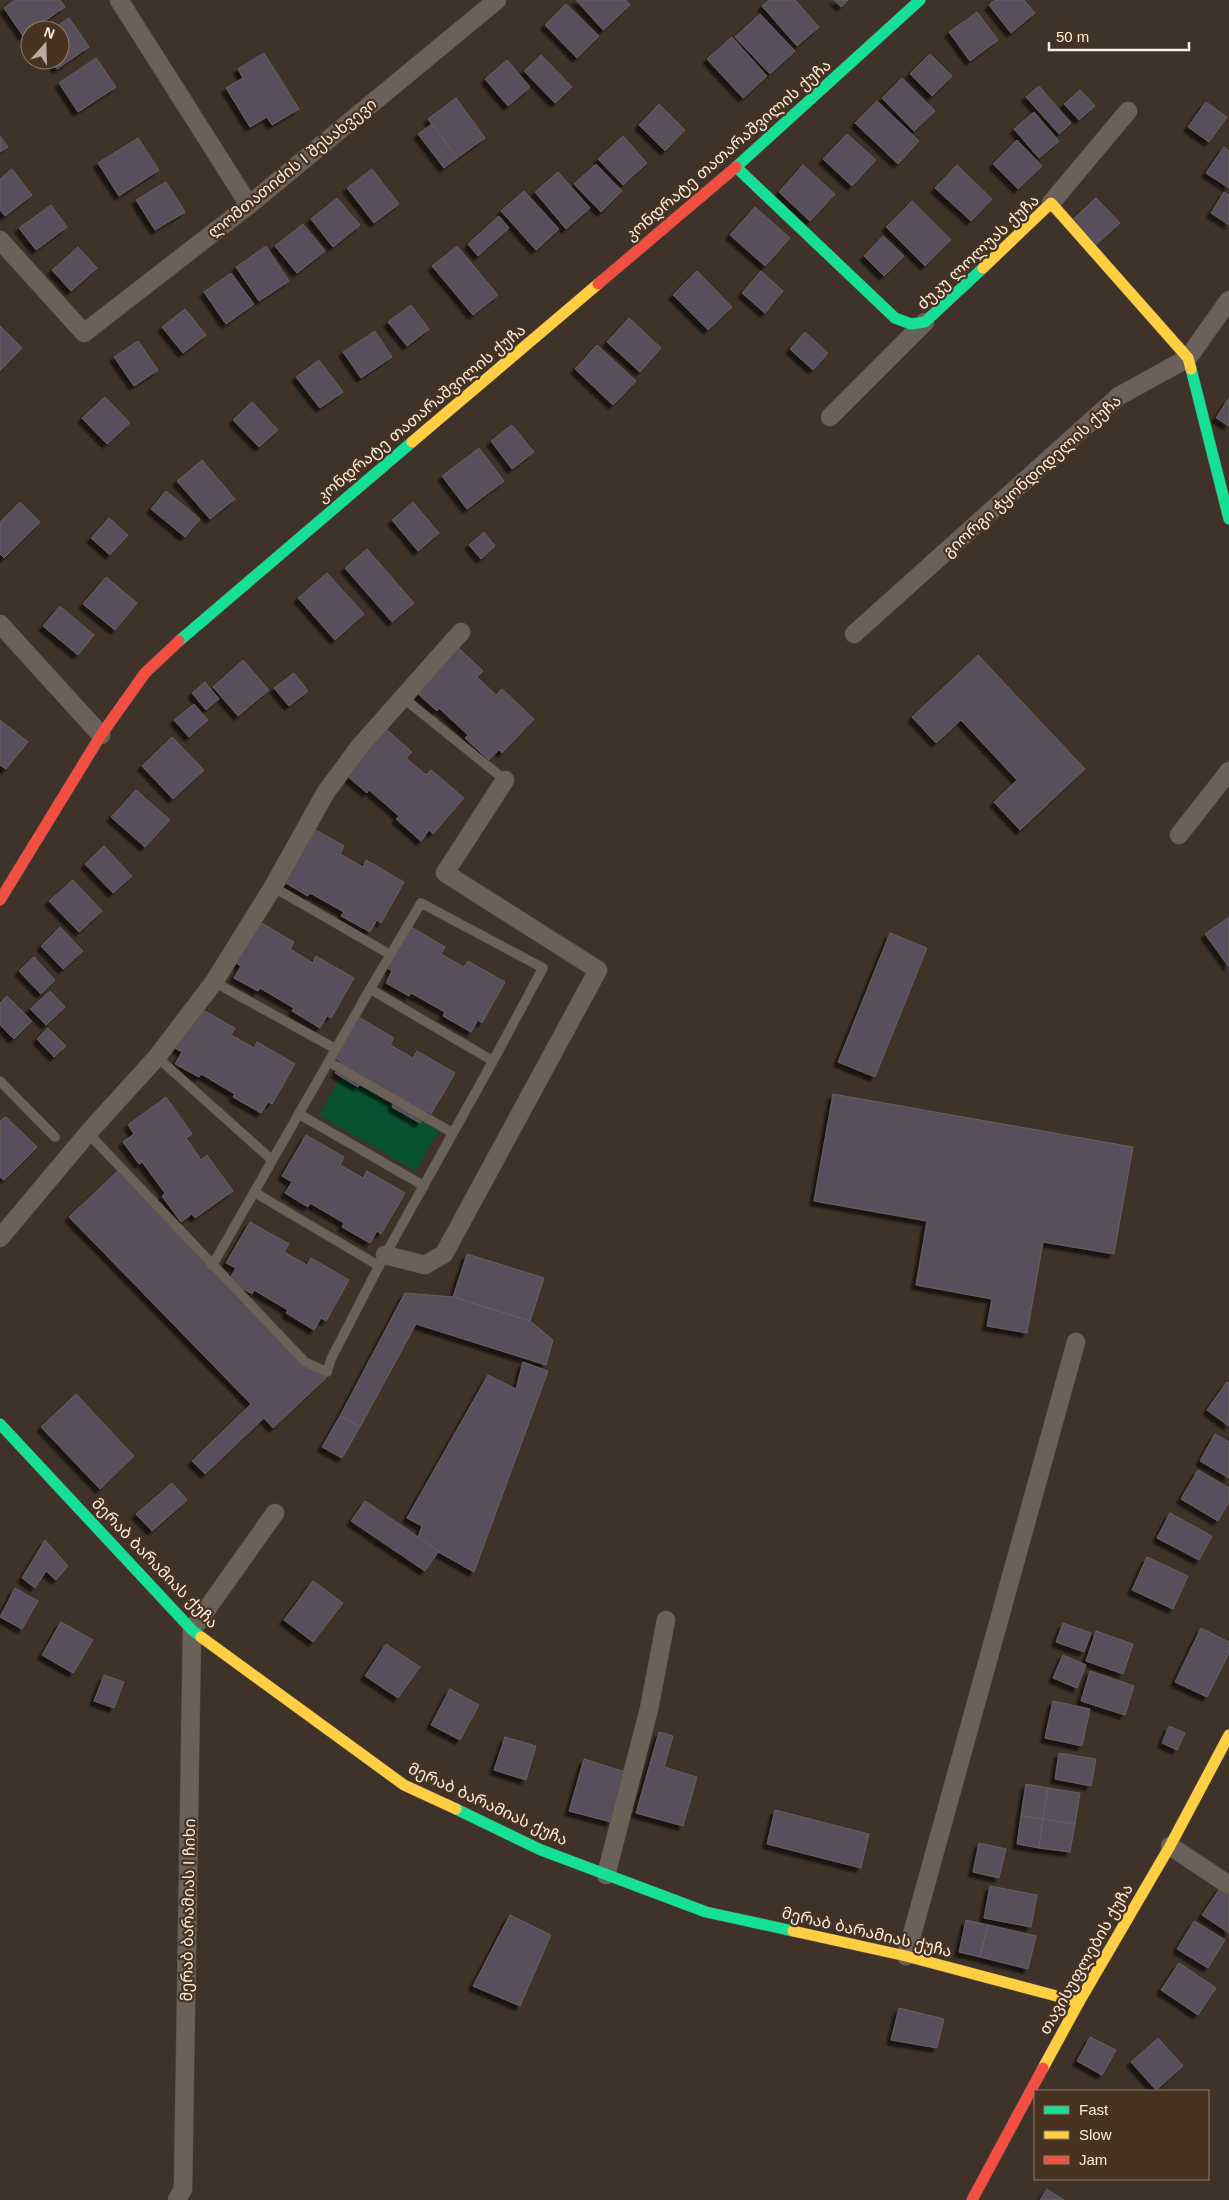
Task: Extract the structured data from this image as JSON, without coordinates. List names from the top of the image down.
{
  "streets": {
    "street": [
      "კონდრატე თათარაშვილის ქუჩა",
      "ლომთათიძის I შესახვევი",
      "ძუკუ ლოლუას ქუჩა",
      "გიორგი ჭყონდიდელის ქუჩა",
      "მერაბ ბარამიას ქუჩა",
      "მერაბ ბარამიას I ჩიხი",
      "თავისუფლების ქუჩა"
    ]
  },
  "crossings": [
    ["კონდრატე თათარაშვილის ქუჩა", "ძუკუ ლოლუას ქუჩა"],
    ["ძუკუ ლოლუას ქუჩა", "გიორგი ჭყონდიდელის ქუჩა"],
    ["მერაბ ბარამიას ქუჩა", "მერაბ ბარამიას I ჩიხი"],
    ["მერაბ ბარამიას ქუჩა", "თავისუფლების ქუჩა"]
  ],
  "legend": ["Fast", "Slow", "Jam"],
  "scale_bar": "50 m",
  "north": "top"
}
